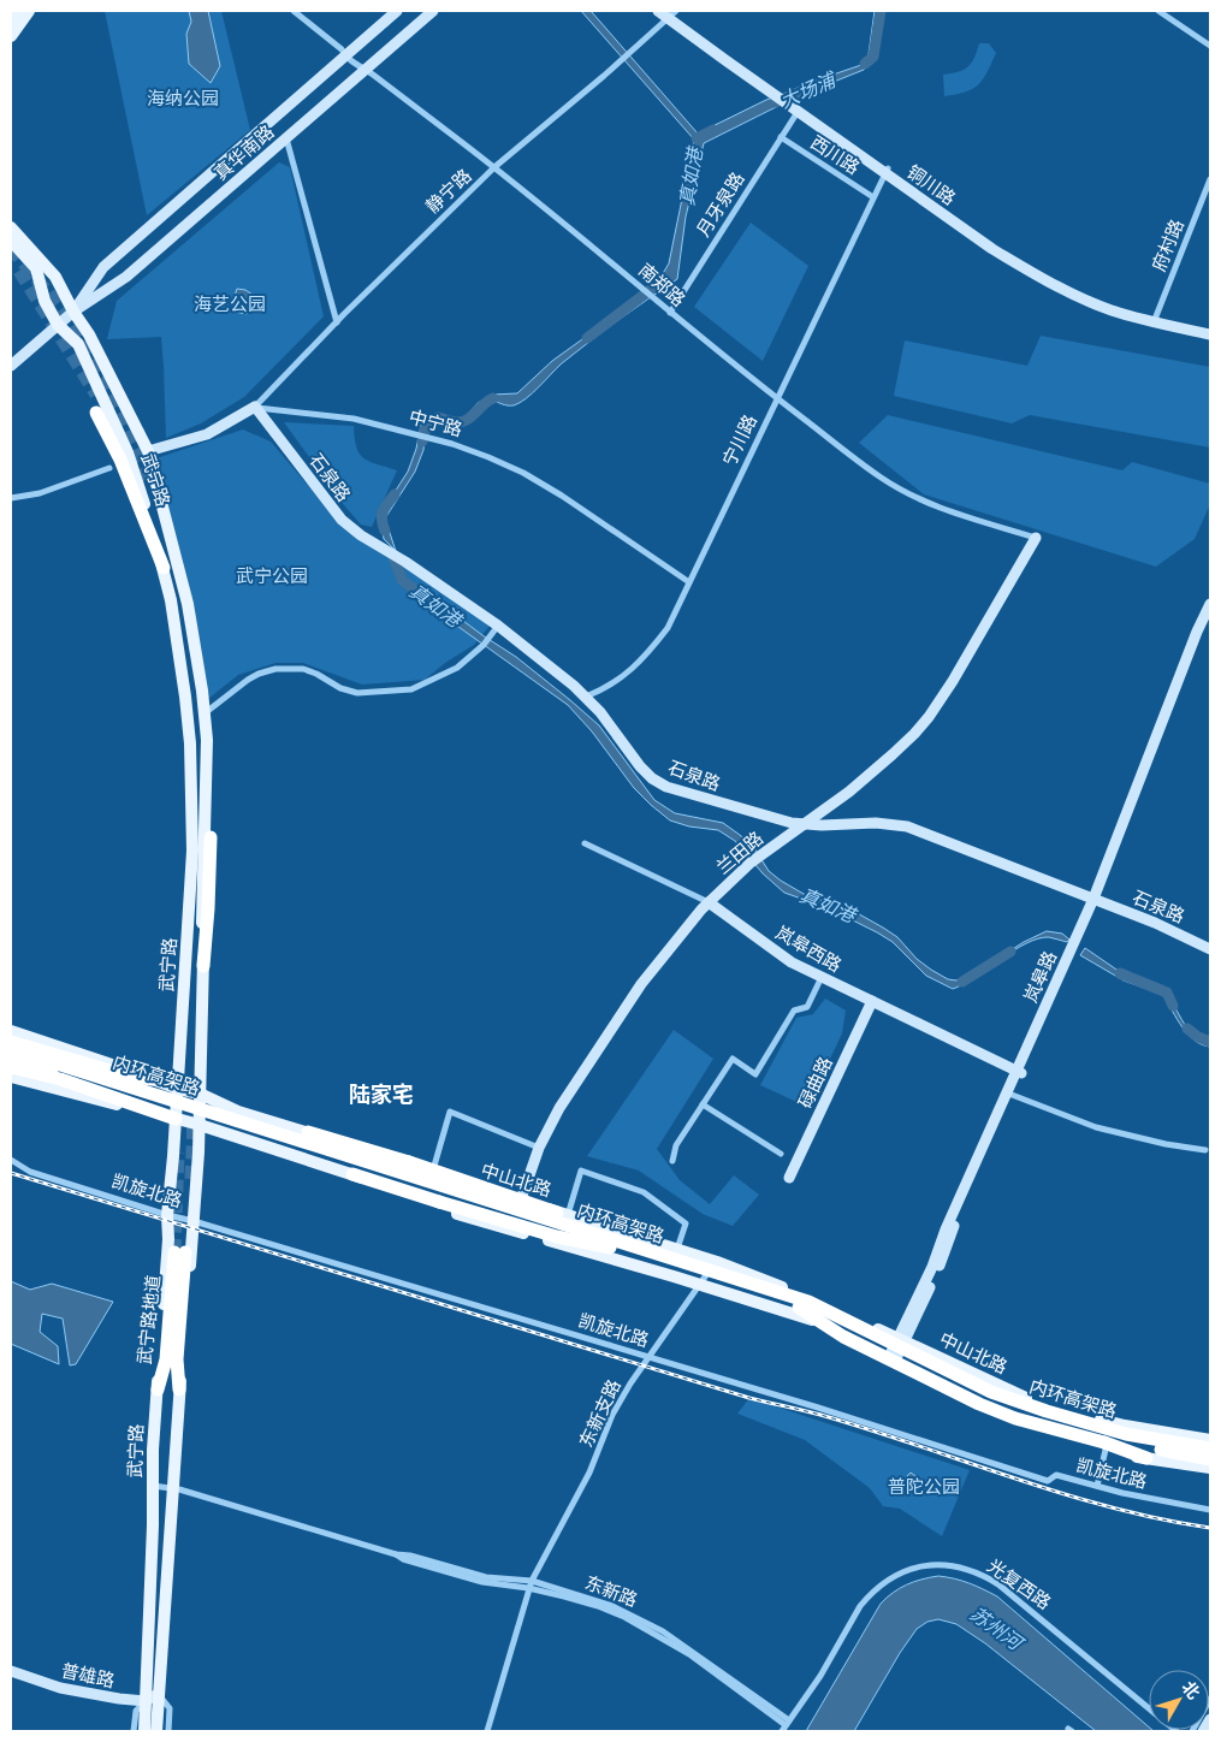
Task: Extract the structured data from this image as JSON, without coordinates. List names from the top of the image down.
{
  "streets": {
    "highway": ["内环高架路", "武宁路地道"],
    "main road": [
      "真华南路",
      "铜川路",
      "石泉路",
      "武宁路",
      "兰田路",
      "岚皋西路",
      "岚皋路",
      "碌曲路",
      "中山北路",
      "普雄路"
    ],
    "street": [
      "西川路",
      "静宁路",
      "月牙泉路",
      "府村路",
      "南郑路",
      "中宁路",
      "宁川路",
      "凯旋北路",
      "东新支路",
      "光复西路",
      "东新路"
    ]
  },
  "crossings": [
    ["真华南路", "南郑路"],
    ["真华南路", "武宁路"],
    ["西川路", "月牙泉路"],
    ["西川路", "宁川路"],
    ["铜川路", "静宁路"],
    ["铜川路", "月牙泉路"],
    ["铜川路", "府村路"],
    ["铜川路", "宁川路"],
    ["静宁路", "南郑路"],
    ["静宁路", "中宁路"],
    ["静宁路", "石泉路"],
    ["月牙泉路", "南郑路"],
    ["南郑路", "宁川路"],
    ["南郑路", "兰田路"],
    ["中宁路", "宁川路"],
    ["中宁路", "石泉路"],
    ["宁川路", "石泉路"],
    ["石泉路", "兰田路"],
    ["石泉路", "岚皋路"],
    ["武宁路", "中山北路"],
    ["武宁路", "凯旋北路"],
    ["武宁路", "武宁路地道"],
    ["武宁路", "东新路"],
    ["武宁路", "普雄路"],
    ["兰田路", "岚皋西路"],
    ["兰田路", "中山北路"],
    ["岚皋西路", "岚皋路"],
    ["岚皋西路", "碌曲路"],
    ["岚皋路", "中山北路"],
    ["中山北路", "东新支路"],
    ["凯旋北路", "东新支路"],
    ["东新支路", "东新路"],
    ["光复西路", "东新路"]
  ],
  "districts": ["陆家宅"],
  "water": ["大场浦", "真如港", "苏州河"],
  "parks": [
    "海纳公园",
    "海艺公园",
    "武宁公园",
    "普陀公园"
  ],
  "north": "top right"
}
